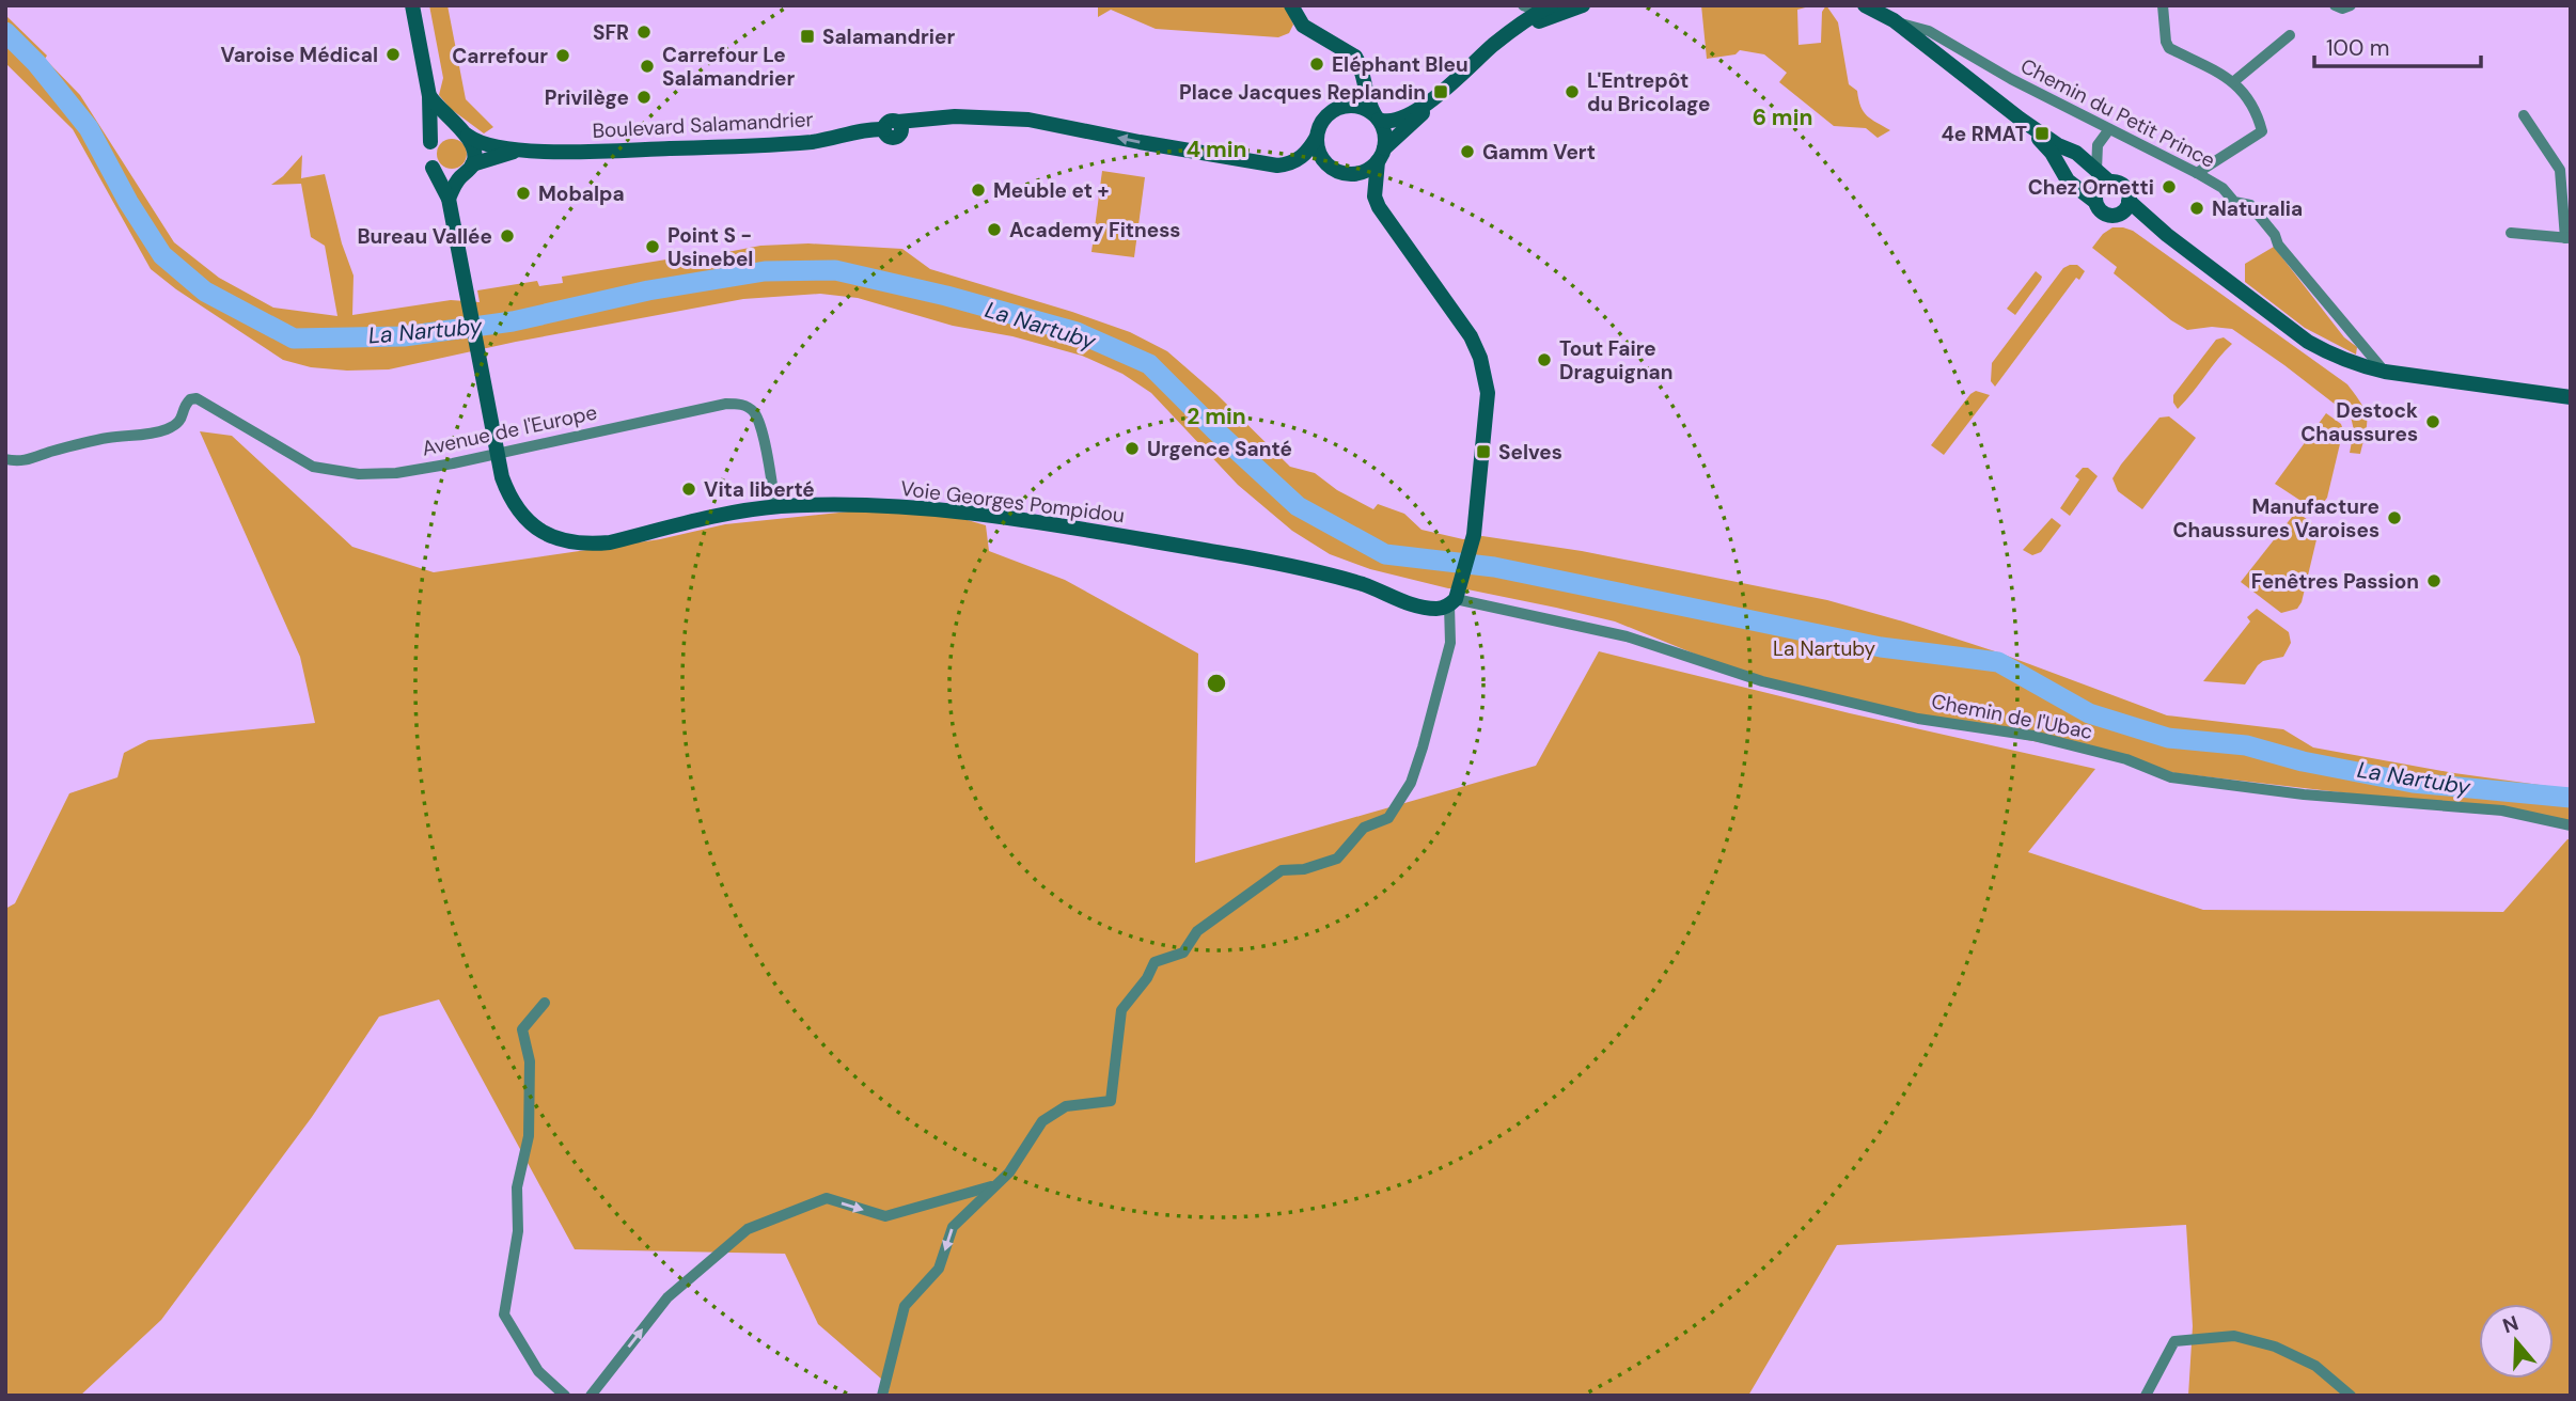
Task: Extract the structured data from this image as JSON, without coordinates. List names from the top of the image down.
{
  "streets": {
    "main road": ["Boulevard Salamandrier", "Voie Georges Pompidou"],
    "street": ["Chemin du Petit Prince", "Avenue de l'Europe", "Chemin de l'Ubac"]
  },
  "crossings": [
    ["Boulevard Salamandrier", "Voie Georges Pompidou"],
    ["Avenue de l'Europe", "Voie Georges Pompidou"],
    ["Voie Georges Pompidou", "Chemin de l'Ubac"]
  ],
  "one_way": ["Boulevard Salamandrier"],
  "water": ["La Nartuby"],
  "parks": ["La Nartuby"],
  "places": {
    "other": [
      "SFR",
      "Varoise Médical",
      "Carrefour",
      "Eléphant Bleu",
      "Carrefour Le Salamandrier",
      "L'Entrepôt du Bricolage",
      "Privilège",
      "Gamm Vert",
      "Chez Ornetti",
      "Meuble et +",
      "Mobalpa",
      "Naturalia",
      "Academy Fitness",
      "Bureau Vallée",
      "Point S - Usinebel",
      "Tout Faire Draguignan",
      "Destock Chaussures",
      "Urgence Santé",
      "Vita liberté",
      "Manufacture Chaussures Varoises",
      "Fenêtres Passion"
    ],
    "transit": [
      "Salamandrier",
      "Place Jacques Replandin",
      "4e RMAT",
      "Selves"
    ]
  },
  "scale_bar": "100 m",
  "north": "top",
  "rings": ["6 min", "4 min", "2 min"]
}
